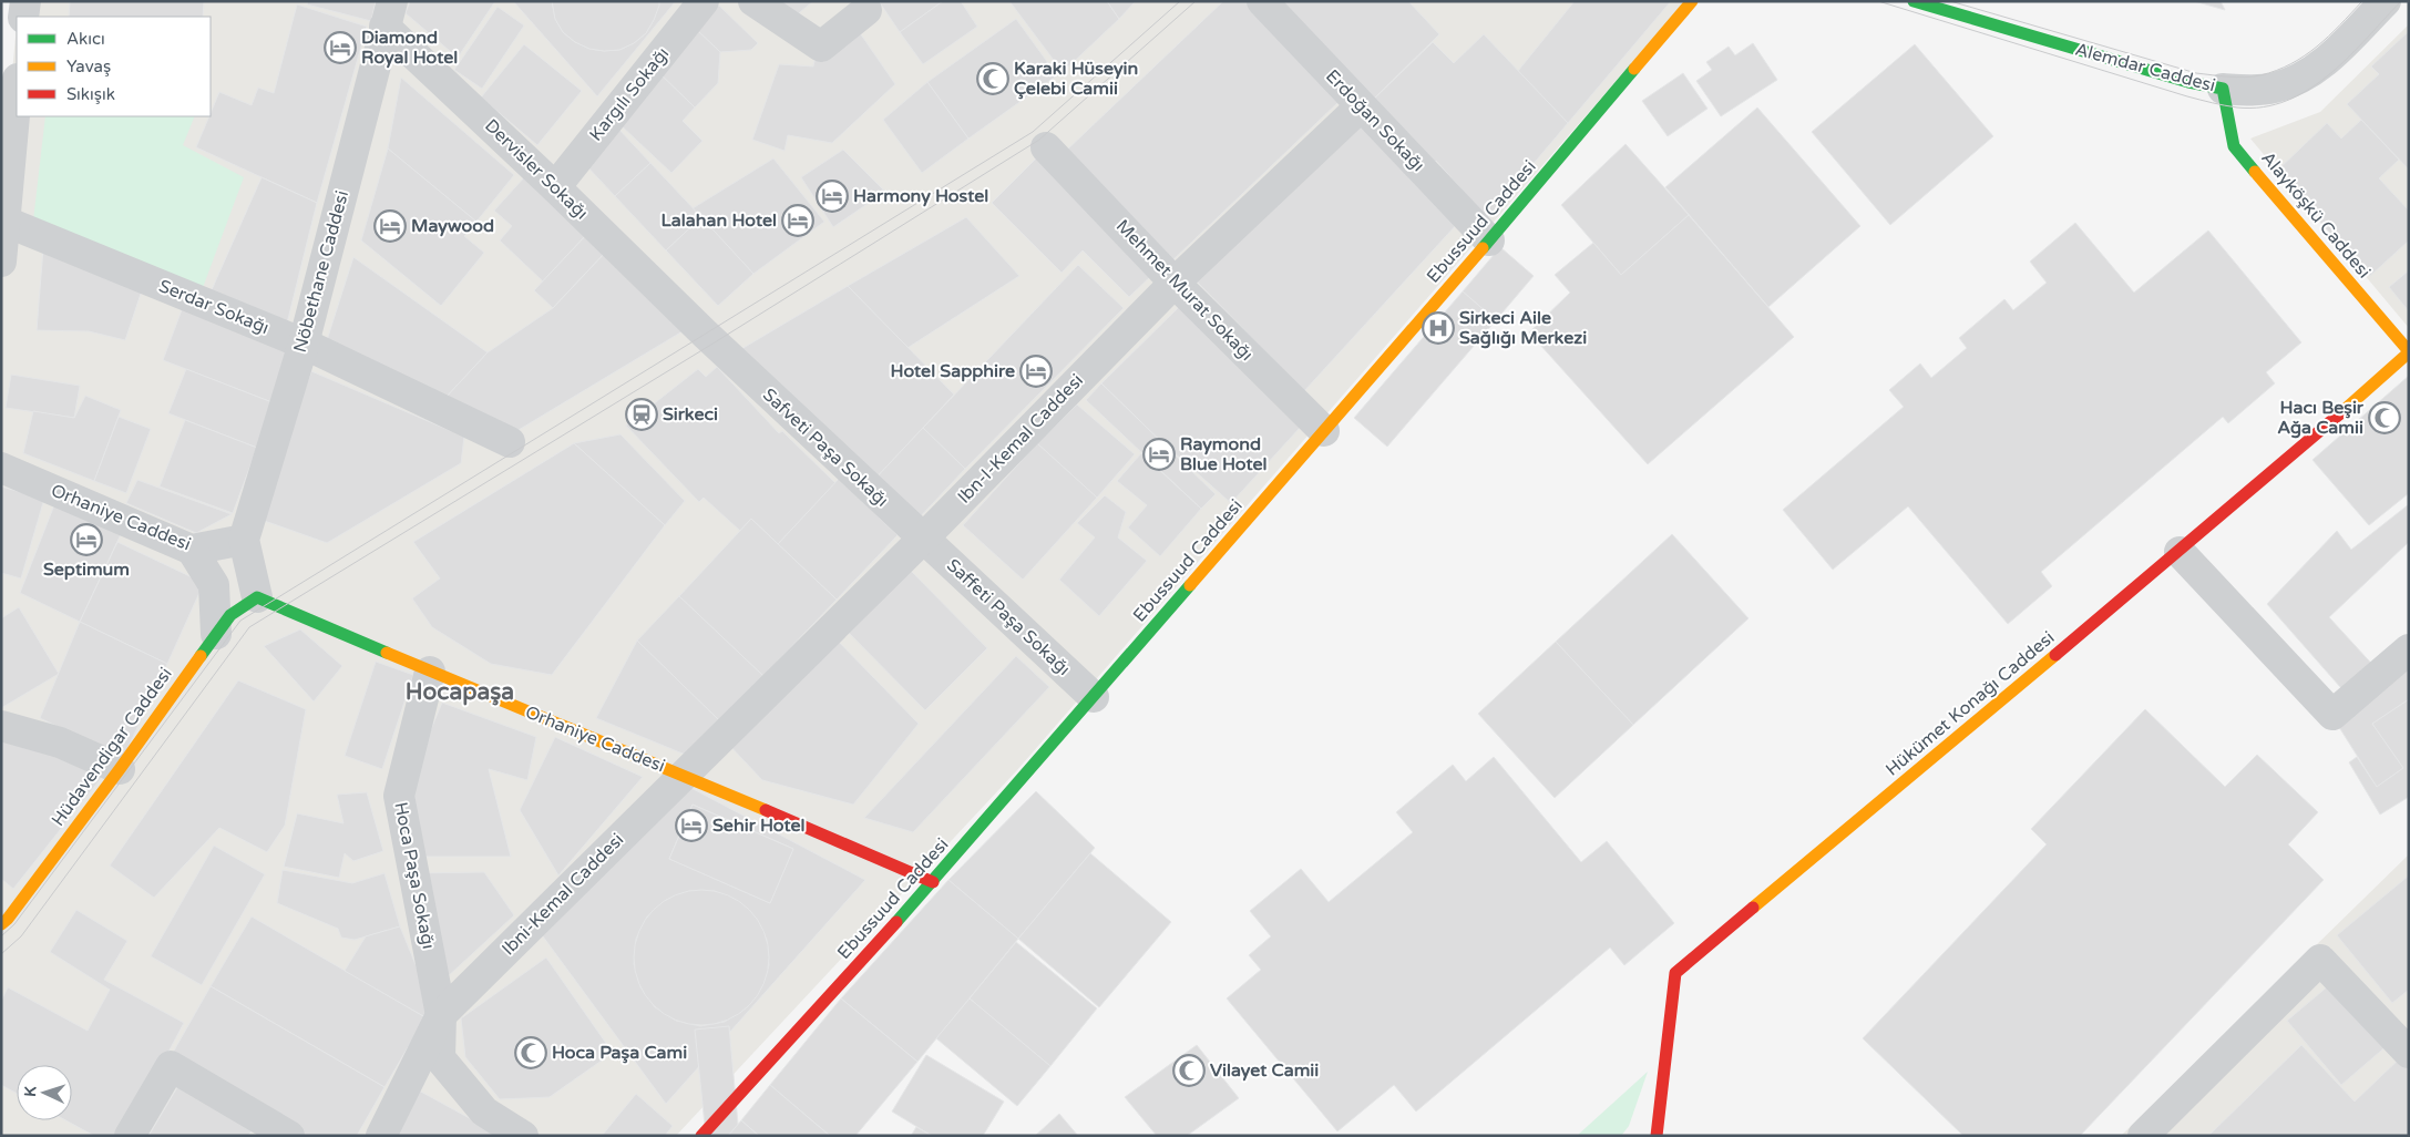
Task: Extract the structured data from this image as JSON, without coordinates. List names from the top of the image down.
{
  "streets": {
    "street": [
      "Alemdar Caddesi",
      "Kargılı Sokağı",
      "Erdoğan Sokağı",
      "Dervisler Sokağı",
      "Alayköşkü Caddesi",
      "Ebussuud Caddesi",
      "Nöbethane Caddesi",
      "Mehmet Murat Sokağı",
      "Serdar Sokağı",
      "Ibn-I-Kemal Caddesi",
      "Safveti Paşa Sokağı",
      "Orhaniye Caddesi",
      "Saffeti Paşa Sokağı",
      "Hükümet Konağı Caddesi",
      "Hüdavendigar Caddesi",
      "Hoca Paşa Sokağı",
      "Ibni-Kemal Caddesi"
    ]
  },
  "crossings": [
    ["Alemdar Caddesi", "Alayköşkü Caddesi"],
    ["Kargılı Sokağı", "Dervisler Sokağı"],
    ["Erdoğan Sokağı", "Ebussuud Caddesi"],
    ["Erdoğan Sokağı", "Ibn-I-Kemal Caddesi"],
    ["Dervisler Sokağı", "Nöbethane Caddesi"],
    ["Dervisler Sokağı", "Safveti Paşa Sokağı"],
    ["Alayköşkü Caddesi", "Hükümet Konağı Caddesi"],
    ["Ebussuud Caddesi", "Mehmet Murat Sokağı"],
    ["Ebussuud Caddesi", "Orhaniye Caddesi"],
    ["Ebussuud Caddesi", "Saffeti Paşa Sokağı"],
    ["Nöbethane Caddesi", "Serdar Sokağı"],
    ["Nöbethane Caddesi", "Orhaniye Caddesi"],
    ["Mehmet Murat Sokağı", "Ibn-I-Kemal Caddesi"],
    ["Ibn-I-Kemal Caddesi", "Safveti Paşa Sokağı"],
    ["Ibn-I-Kemal Caddesi", "Orhaniye Caddesi"],
    ["Ibn-I-Kemal Caddesi", "Saffeti Paşa Sokağı"],
    ["Ibn-I-Kemal Caddesi", "Ibni-Kemal Caddesi"],
    ["Safveti Paşa Sokağı", "Saffeti Paşa Sokağı"],
    ["Orhaniye Caddesi", "Hüdavendigar Caddesi"],
    ["Orhaniye Caddesi", "Hoca Paşa Sokağı"],
    ["Orhaniye Caddesi", "Ibni-Kemal Caddesi"],
    ["Hoca Paşa Sokağı", "Ibni-Kemal Caddesi"]
  ],
  "districts": ["Hocapaşa"],
  "places": {
    "hotel": [
      "Diamond Royal Hotel",
      "Harmony Hostel",
      "Lalahan Hotel",
      "Maywood",
      "Hotel Sapphire",
      "Raymond Blue Hotel",
      "Septimum",
      "Sehir Hotel"
    ],
    "mosque": [
      "Karaki Hüseyin Çelebi Camii",
      "Hacı Beşir Ağa Camii",
      "Hoca Paşa Cami",
      "Vilayet Camii"
    ],
    "hospital": ["Sirkeci Aile Sağlığı Merkezi"],
    "station": ["Sirkeci"]
  },
  "legend": ["Akıcı", "Yavaş", "Sıkışık"],
  "north": "left"
}
